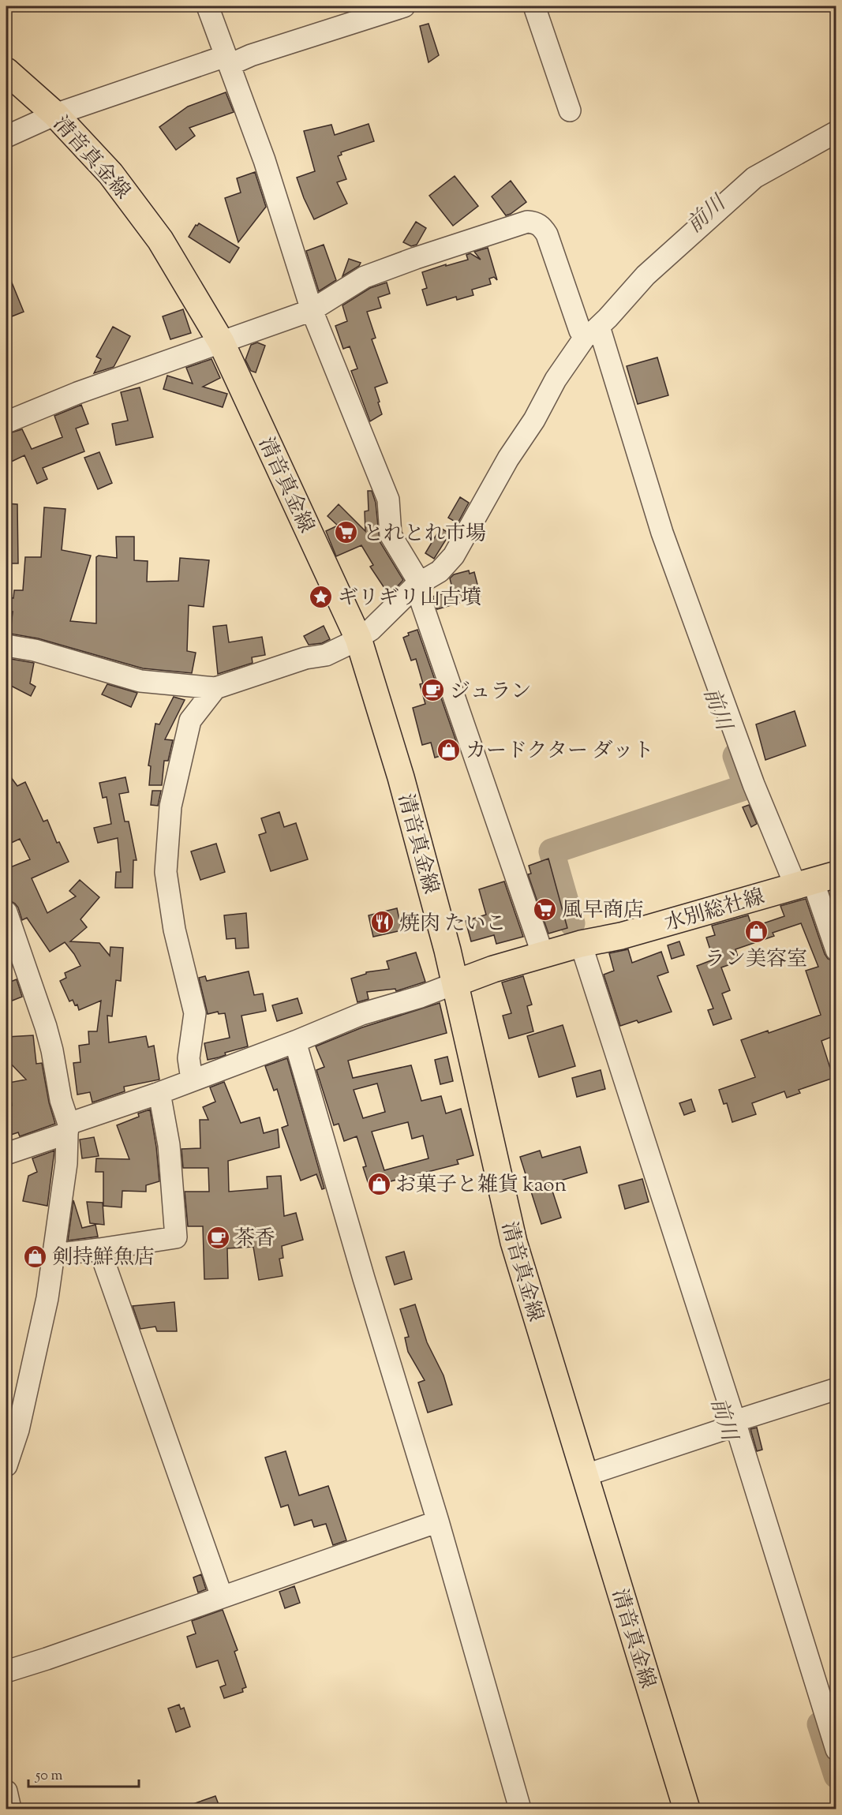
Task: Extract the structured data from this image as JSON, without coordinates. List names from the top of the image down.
{
  "streets": {
    "main road": ["清音真金線", "水別総社線"]
  },
  "crossings": [
    ["清音真金線", "水別総社線"]
  ],
  "water": ["前川"],
  "places": {
    "supermarket": ["とれとれ市場", "風早商店"],
    "place": ["ギリギリ山古墳"],
    "cafe": ["ジュラン", "茶香"],
    "shop": [
      "カードクター ダット",
      "ラン美容室",
      "お菓子と雑貨 kaon",
      "剣持鮮魚店"
    ],
    "restaurant": ["焼肉 たいこ"]
  },
  "scale_bar": "50 m"
}
